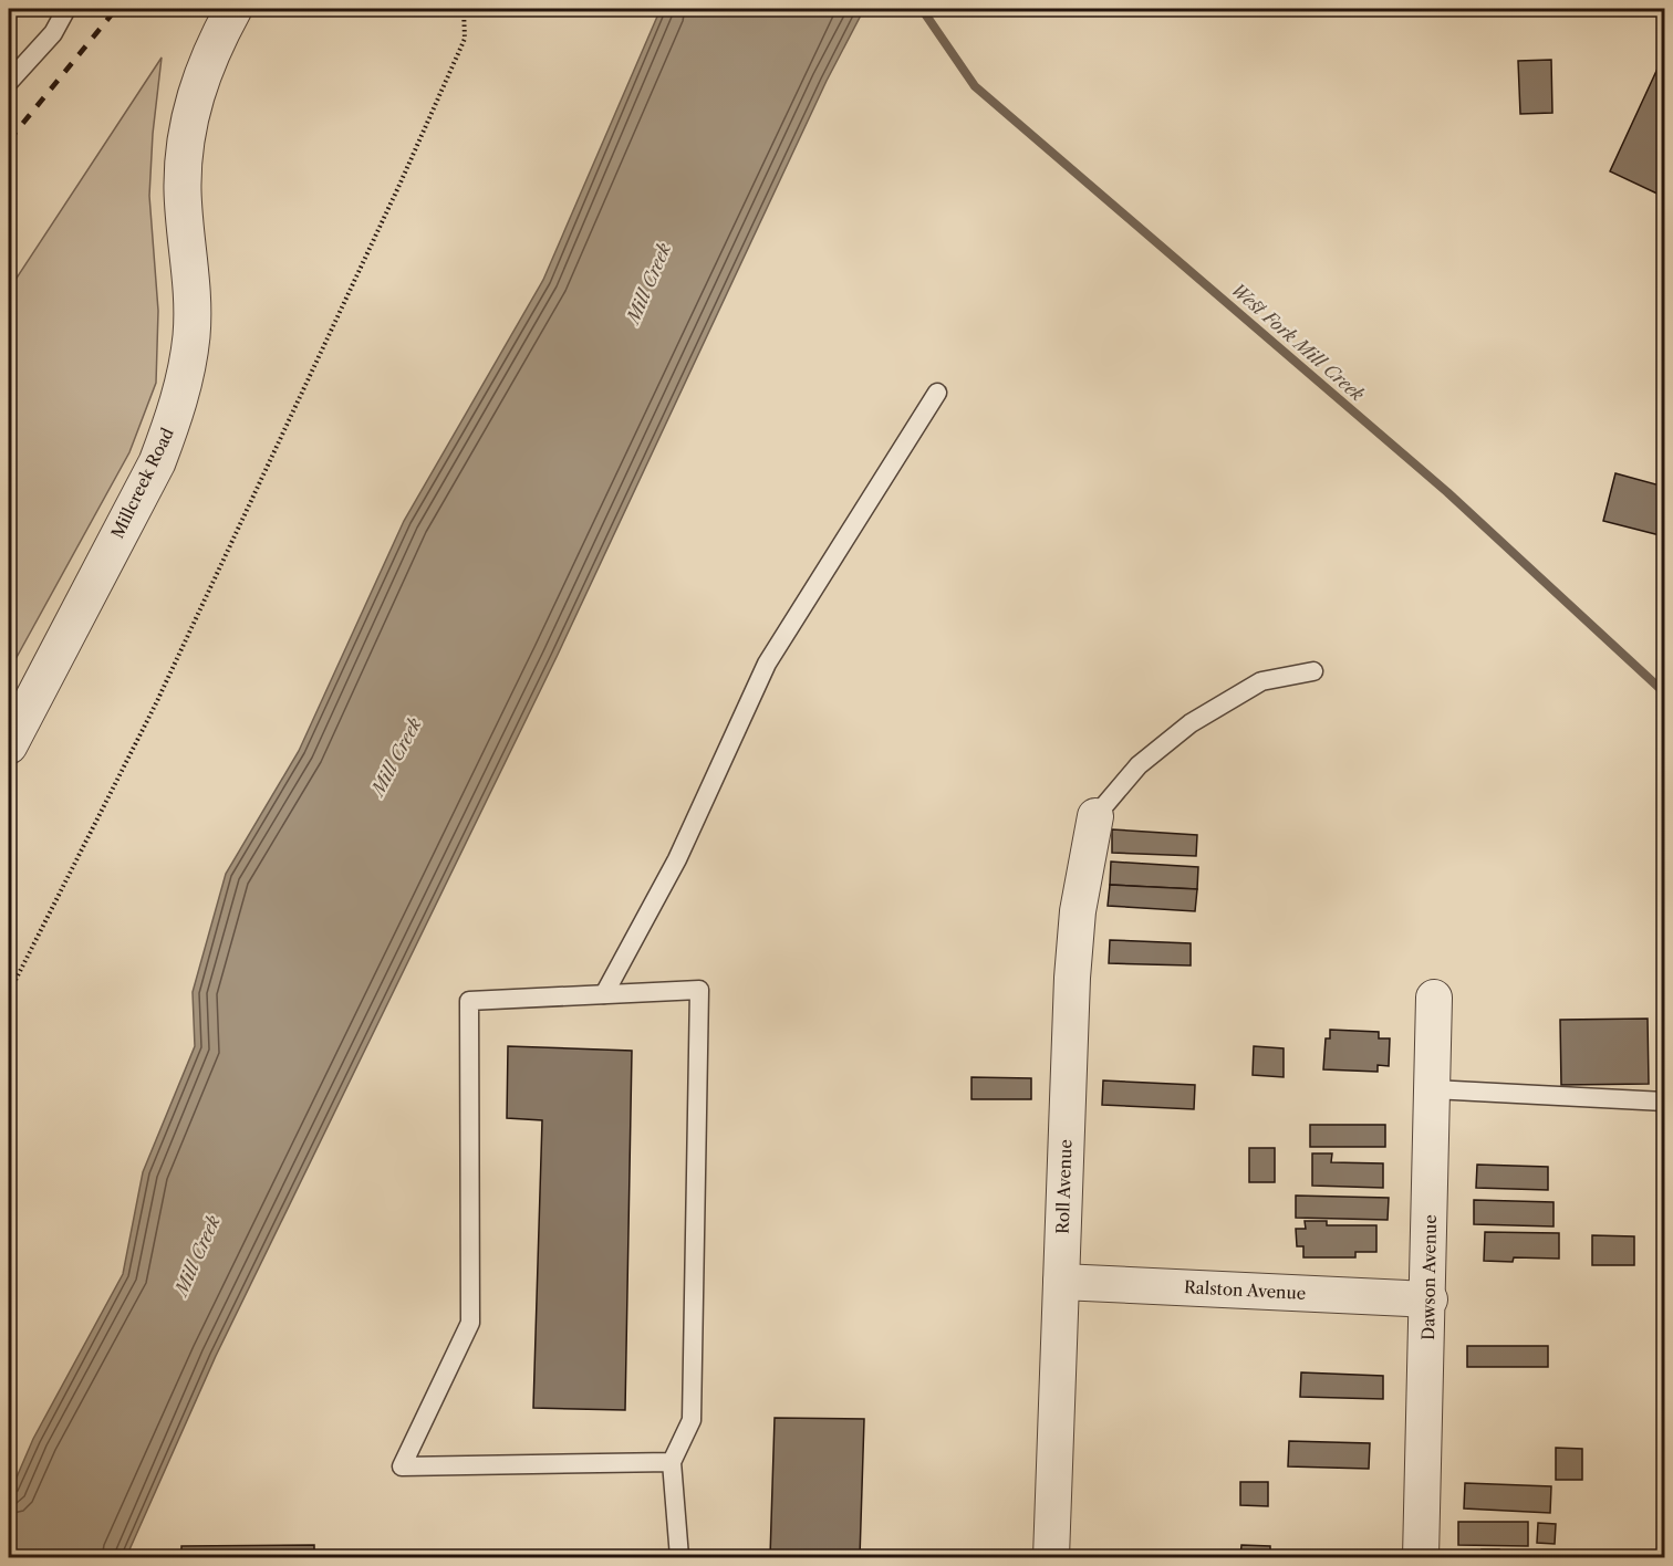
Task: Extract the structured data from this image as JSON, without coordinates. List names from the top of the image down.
{
  "streets": {
    "street": [
      "Millcreek Road",
      "Roll Avenue",
      "Dawson Avenue",
      "Ralston Avenue"
    ]
  },
  "crossings": [
    ["Roll Avenue", "Ralston Avenue"],
    ["Dawson Avenue", "Ralston Avenue"]
  ],
  "water": ["Mill Creek", "West Fork Mill Creek"]
}
